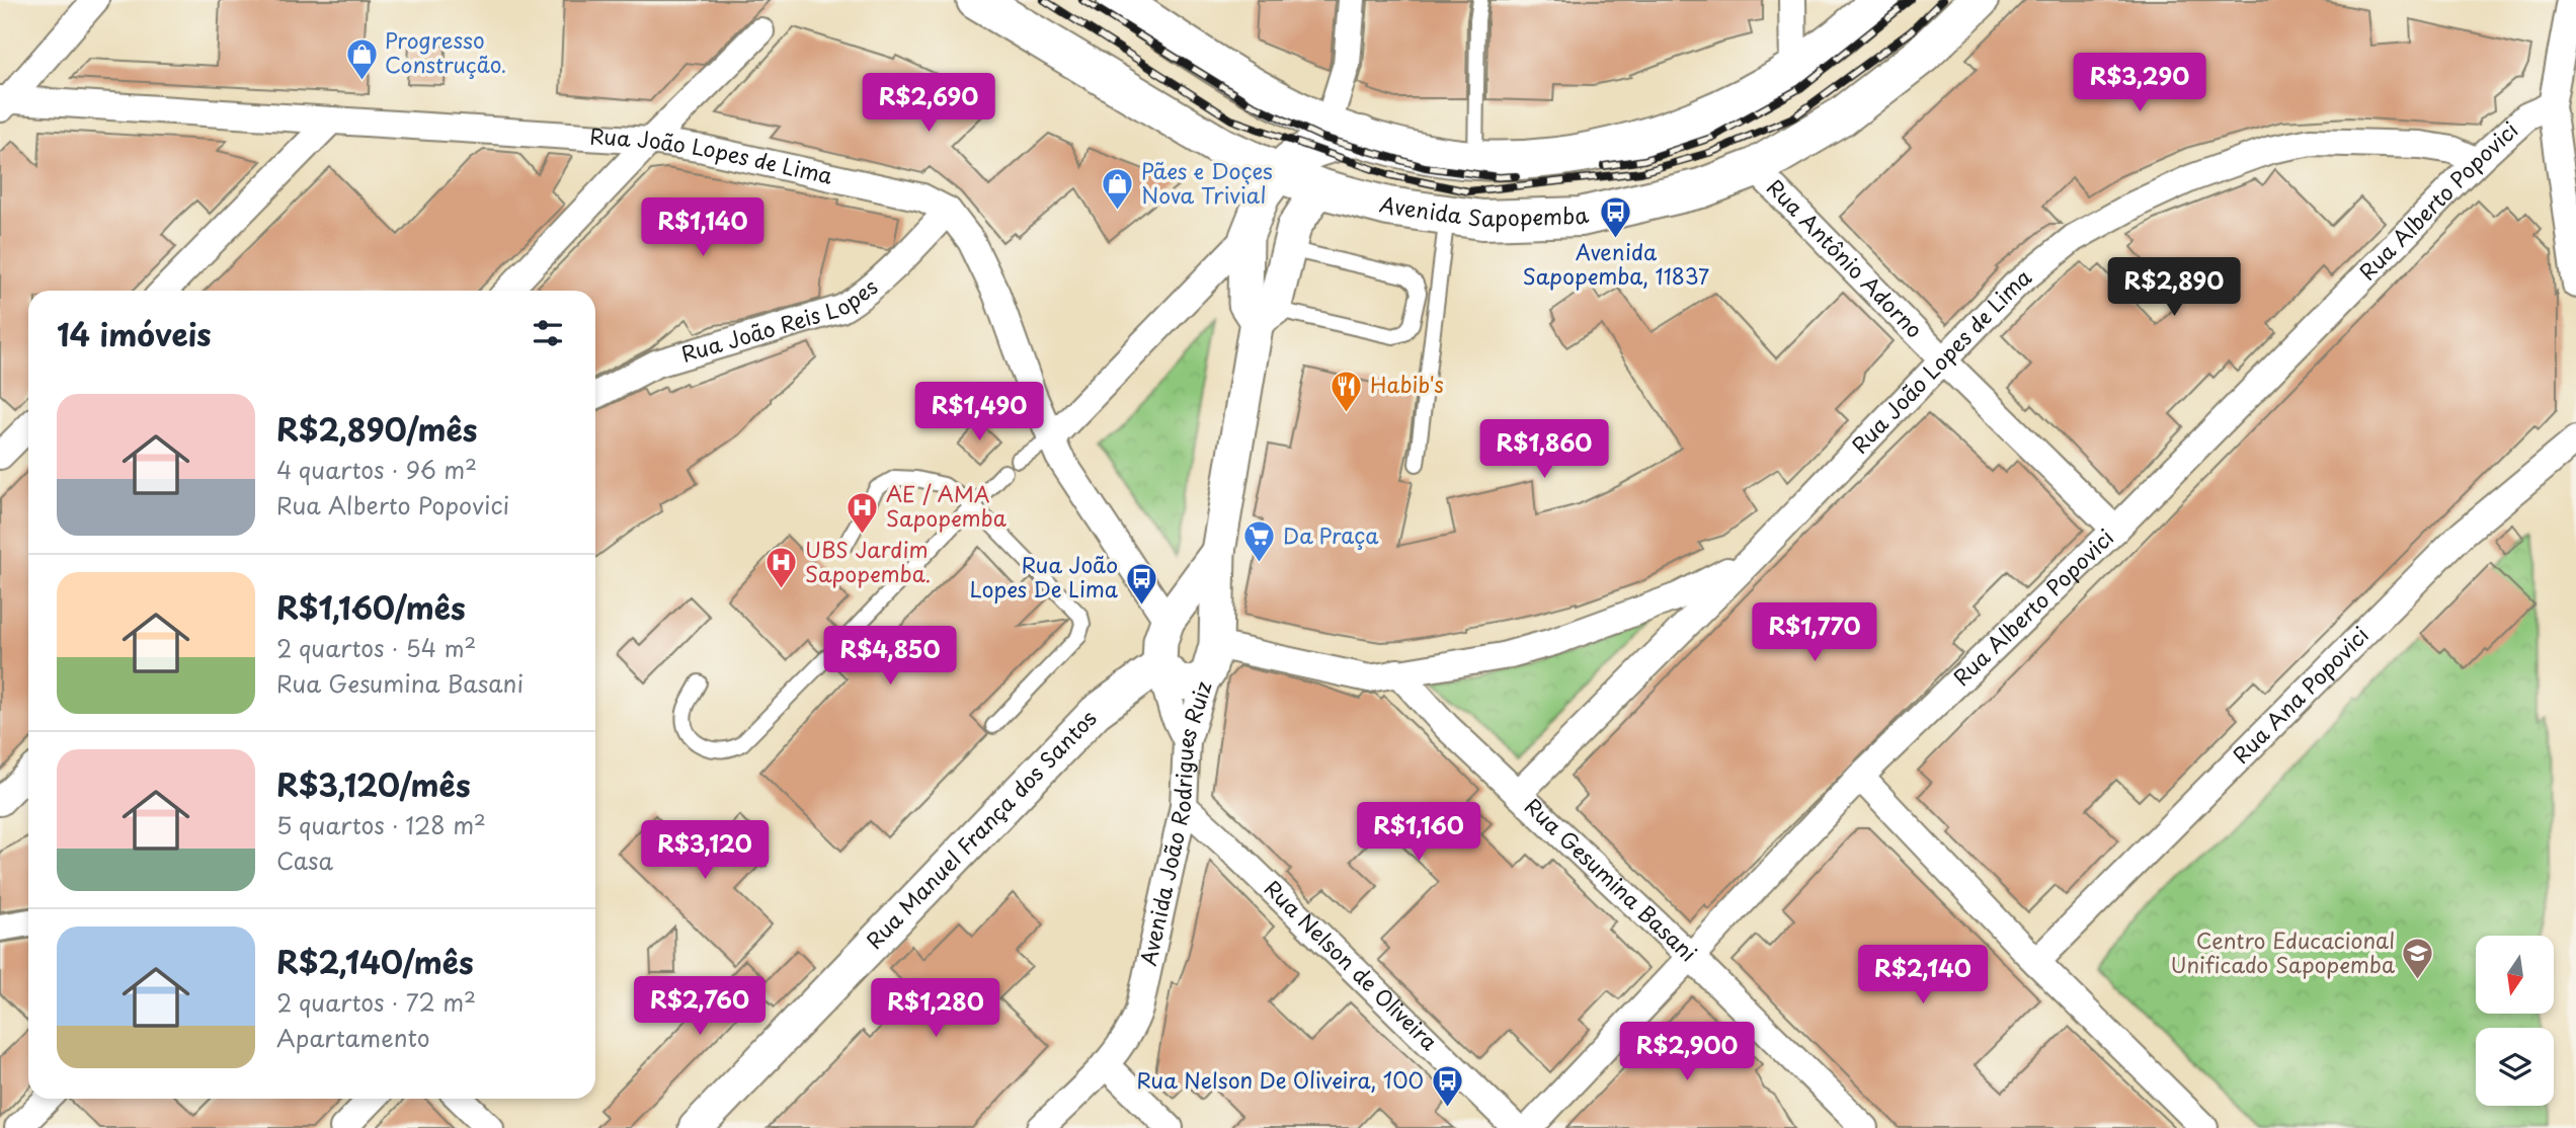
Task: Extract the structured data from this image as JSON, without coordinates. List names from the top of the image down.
{
  "streets": {
    "main road": ["Avenida Sapopemba"],
    "street": [
      "Rua João Lopes de Lima",
      "Rua Alberto Popovici",
      "Rua Antônio Adorno",
      "Rua João Reis Lopes",
      "Rua Ana Popovici",
      "Avenida João Rodrigues Ruiz",
      "Rua Manuel França dos Santos",
      "Rua Gesumina Basani",
      "Rua Nelson de Oliveira"
    ]
  },
  "crossings": [
    ["Rua João Lopes de Lima", "Rua Alberto Popovici"],
    ["Rua João Lopes de Lima", "Rua Antônio Adorno"],
    ["Rua João Lopes de Lima", "Rua João Reis Lopes"],
    ["Rua João Lopes de Lima", "Rua Gesumina Basani"],
    ["Rua Alberto Popovici", "Rua Antônio Adorno"],
    ["Rua Alberto Popovici", "Rua Gesumina Basani"],
    ["Avenida Sapopemba", "Rua Antônio Adorno"],
    ["Avenida Sapopemba", "Avenida João Rodrigues Ruiz"],
    ["Avenida João Rodrigues Ruiz", "Rua Nelson de Oliveira"]
  ],
  "places": {
    "shop": ["Progresso Construção.", "Pães e Doçes Nova Trivial"],
    "bus stop": ["Avenida Sapopemba, 11837", "Rua João Lopes De Lima", "Rua Nelson De Oliveira, 100"],
    "restaurant": ["Habib's"],
    "hospital": ["AE / AMA Sapopemba", "UBS Jardim Sapopemba."],
    "supermarket": ["Da Praça"],
    "school or university": ["Centro Educacional Unificado Sapopemba"]
  },
  "north": "bottom",
  "page": {
    "price": [
      "R$3,290",
      "R$2,690",
      "R$1,140",
      "R$2,890",
      "R$1,490",
      "R$1,860",
      "R$1,770",
      "R$4,850",
      "R$1,160",
      "R$3,120",
      "R$2,140",
      "R$2,760",
      "R$1,280",
      "R$2,900"
    ],
    "heading": "14 imóveis",
    "list": [
      {
        "name": "R$2,890/mês",
        "note": "4 quartos · 96 m² · Rua Alberto Popovici"
      },
      {
        "name": "R$1,160/mês",
        "note": "2 quartos · 54 m² · Rua Gesumina Basani"
      },
      {
        "name": "R$3,120/mês",
        "note": "5 quartos · 128 m² · Casa"
      },
      {
        "name": "R$2,140/mês",
        "note": "2 quartos · 72 m² · Apartamento"
      }
    ]
  }
}
